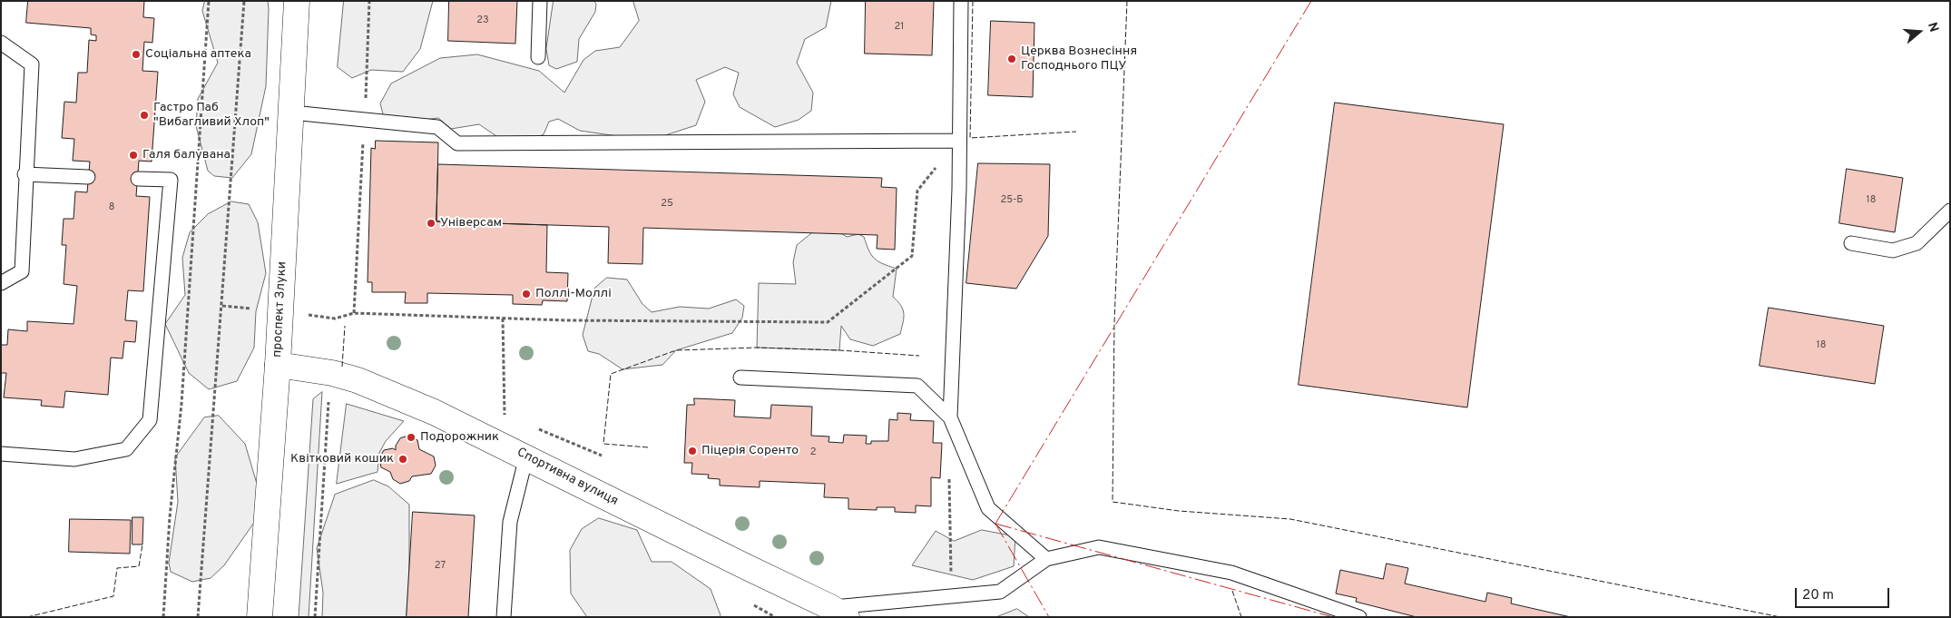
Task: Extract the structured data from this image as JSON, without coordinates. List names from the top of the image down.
{
  "streets": {
    "main road": ["проспект Злуки", "Спортивна вулиця"]
  },
  "crossings": [
    ["проспект Злуки", "Спортивна вулиця"]
  ],
  "places": [
    "Соціальна аптека",
    "Церква Вознесіння Господнього ПЦУ",
    "Гастро Паб \"Вибагливий Хлоп\"",
    "Галя балувана",
    "Універсам",
    "Поллі-Моллі",
    "Подорожник",
    "Піцерія Соренто",
    "Квітковий кошик"
  ],
  "house_numbers": [
    "23",
    "21",
    "25-Б",
    "18",
    "25",
    "8",
    "18",
    "2",
    "27"
  ],
  "scale_bar": "20 m",
  "north": "right"
}
